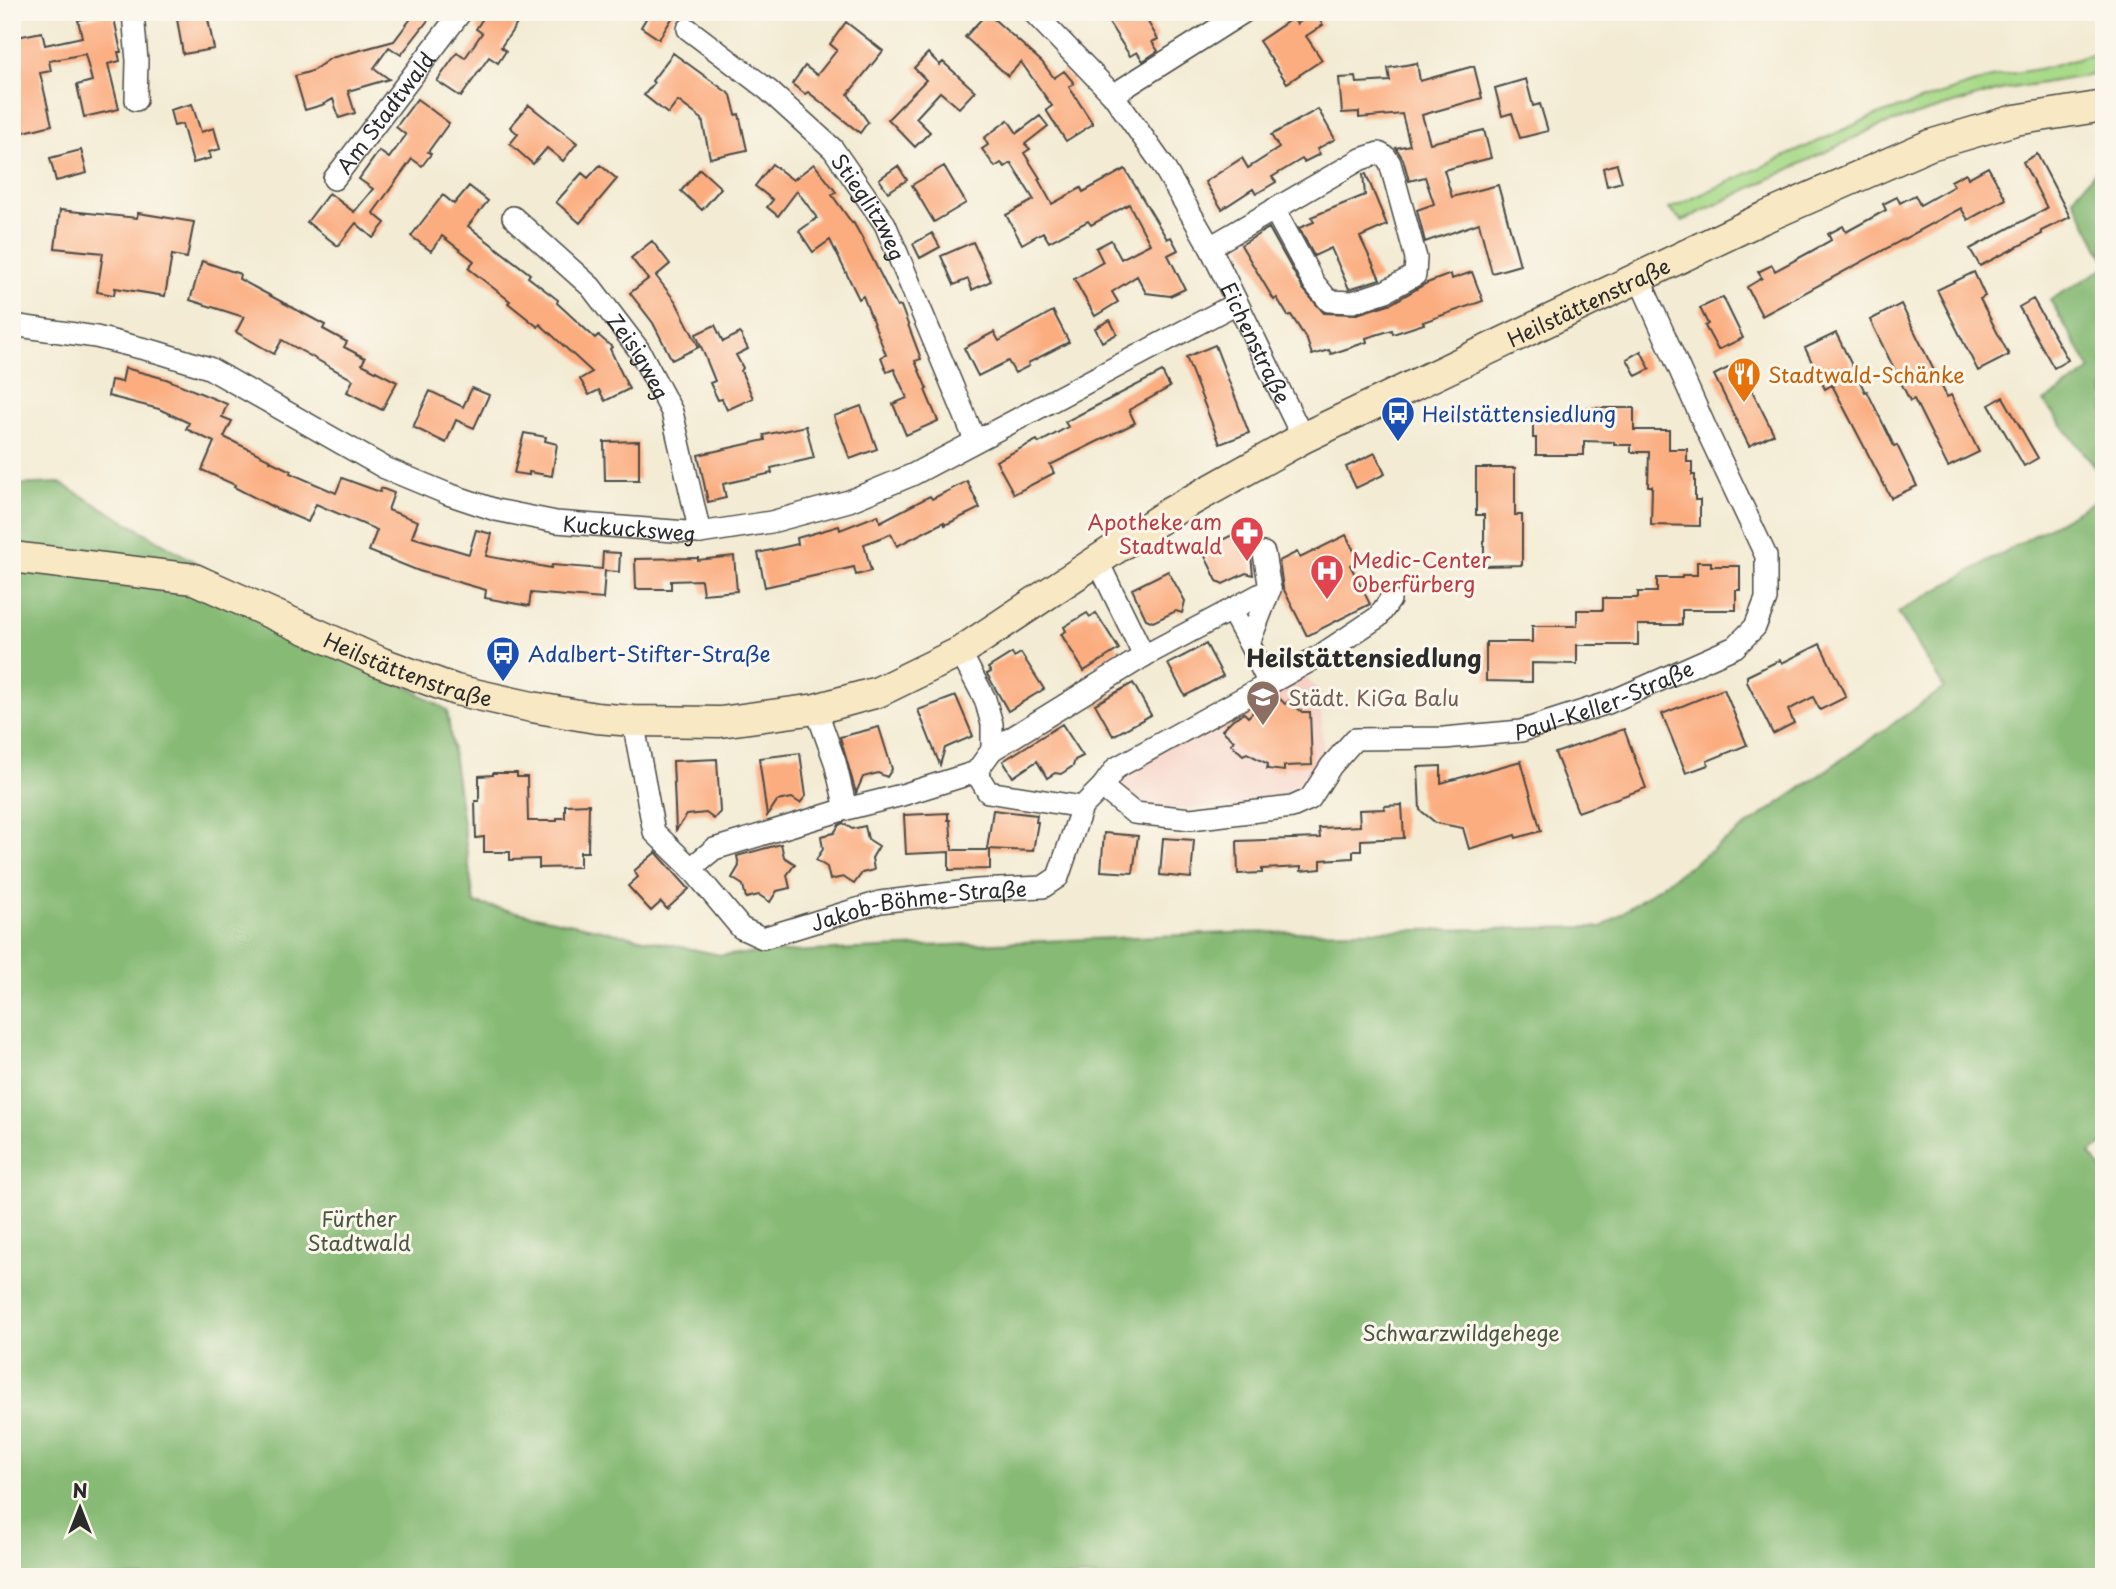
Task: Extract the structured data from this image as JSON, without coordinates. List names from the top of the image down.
{
  "streets": {
    "street": [
      "Am Stadtwald",
      "Stieglitzweg",
      "Heilstättenstraße",
      "Eichenstraße",
      "Zeisigweg",
      "Kuckucksweg",
      "Paul-Keller-Straße",
      "Jakob-Böhme-Straße"
    ]
  },
  "crossings": [
    ["Stieglitzweg", "Kuckucksweg"],
    ["Heilstättenstraße", "Eichenstraße"],
    ["Heilstättenstraße", "Paul-Keller-Straße"],
    ["Heilstättenstraße", "Jakob-Böhme-Straße"],
    ["Eichenstraße", "Kuckucksweg"],
    ["Zeisigweg", "Kuckucksweg"],
    ["Paul-Keller-Straße", "Jakob-Böhme-Straße"]
  ],
  "districts": ["Heilstättensiedlung"],
  "parks": ["Fürther Stadtwald", "Schwarzwildgehege"],
  "places": {
    "restaurant": ["Stadtwald-Schänke"],
    "bus stop": ["Heilstättensiedlung", "Adalbert-Stifter-Straße"],
    "pharmacy": ["Apotheke am Stadtwald"],
    "hospital": ["Medic-Center Oberfürberg"],
    "school or university": ["Städt. KiGa Balu"]
  },
  "north": "top"
}
